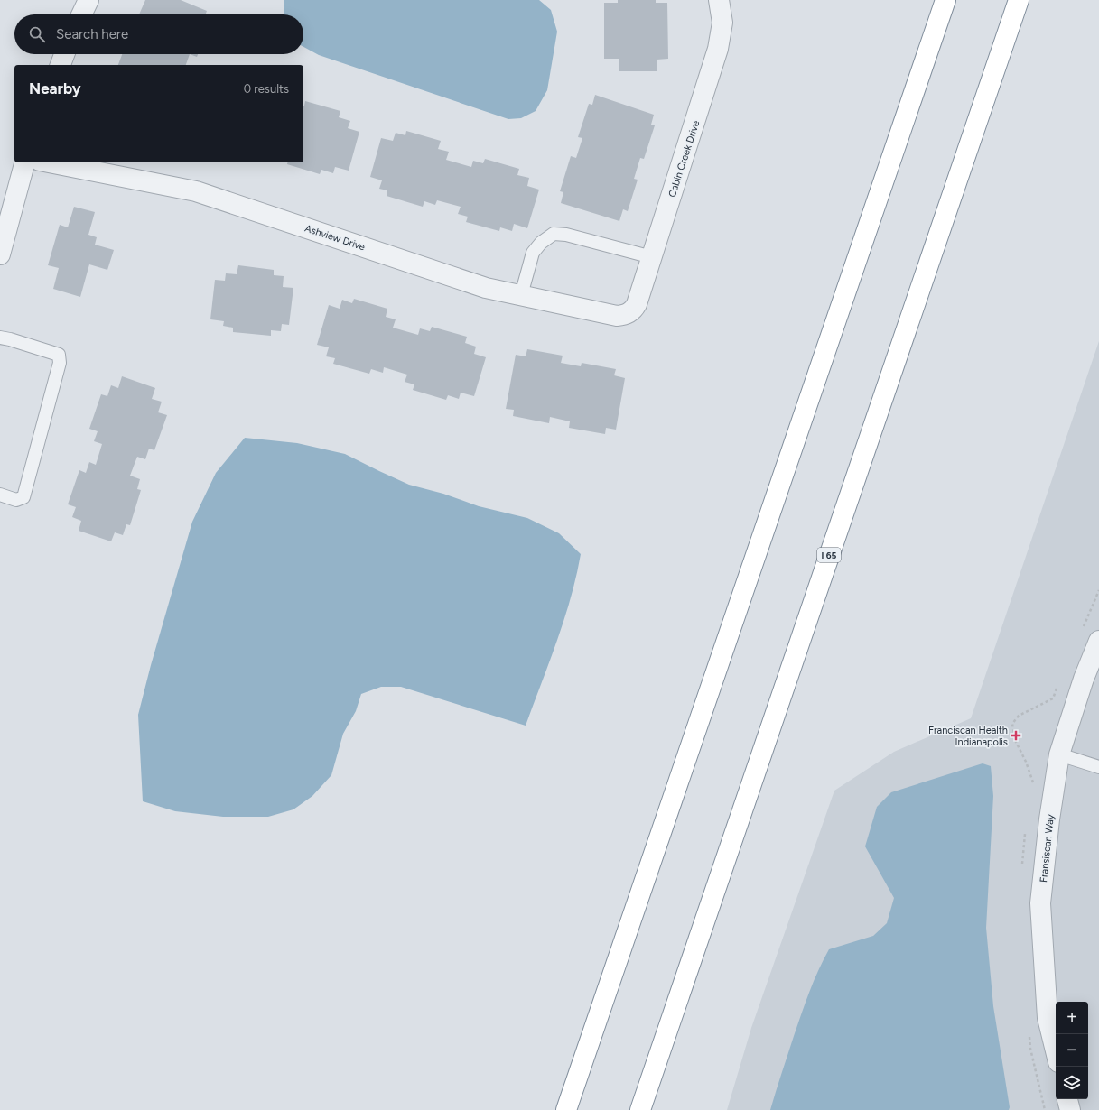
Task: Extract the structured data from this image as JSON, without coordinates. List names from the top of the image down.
{
  "streets": {
    "highway": ["I 65"],
    "street": ["Cabin Creek Drive", "Ashview Drive", "Fransiscan Way"]
  },
  "crossings": [
    ["Cabin Creek Drive", "Ashview Drive"]
  ],
  "places": {
    "health": ["Franciscan Health Indianapolis"]
  },
  "page": {
    "search": "Search here",
    "heading": ["Nearby", "0 results"],
    "map_buttons": ["+", "−"]
  }
}
